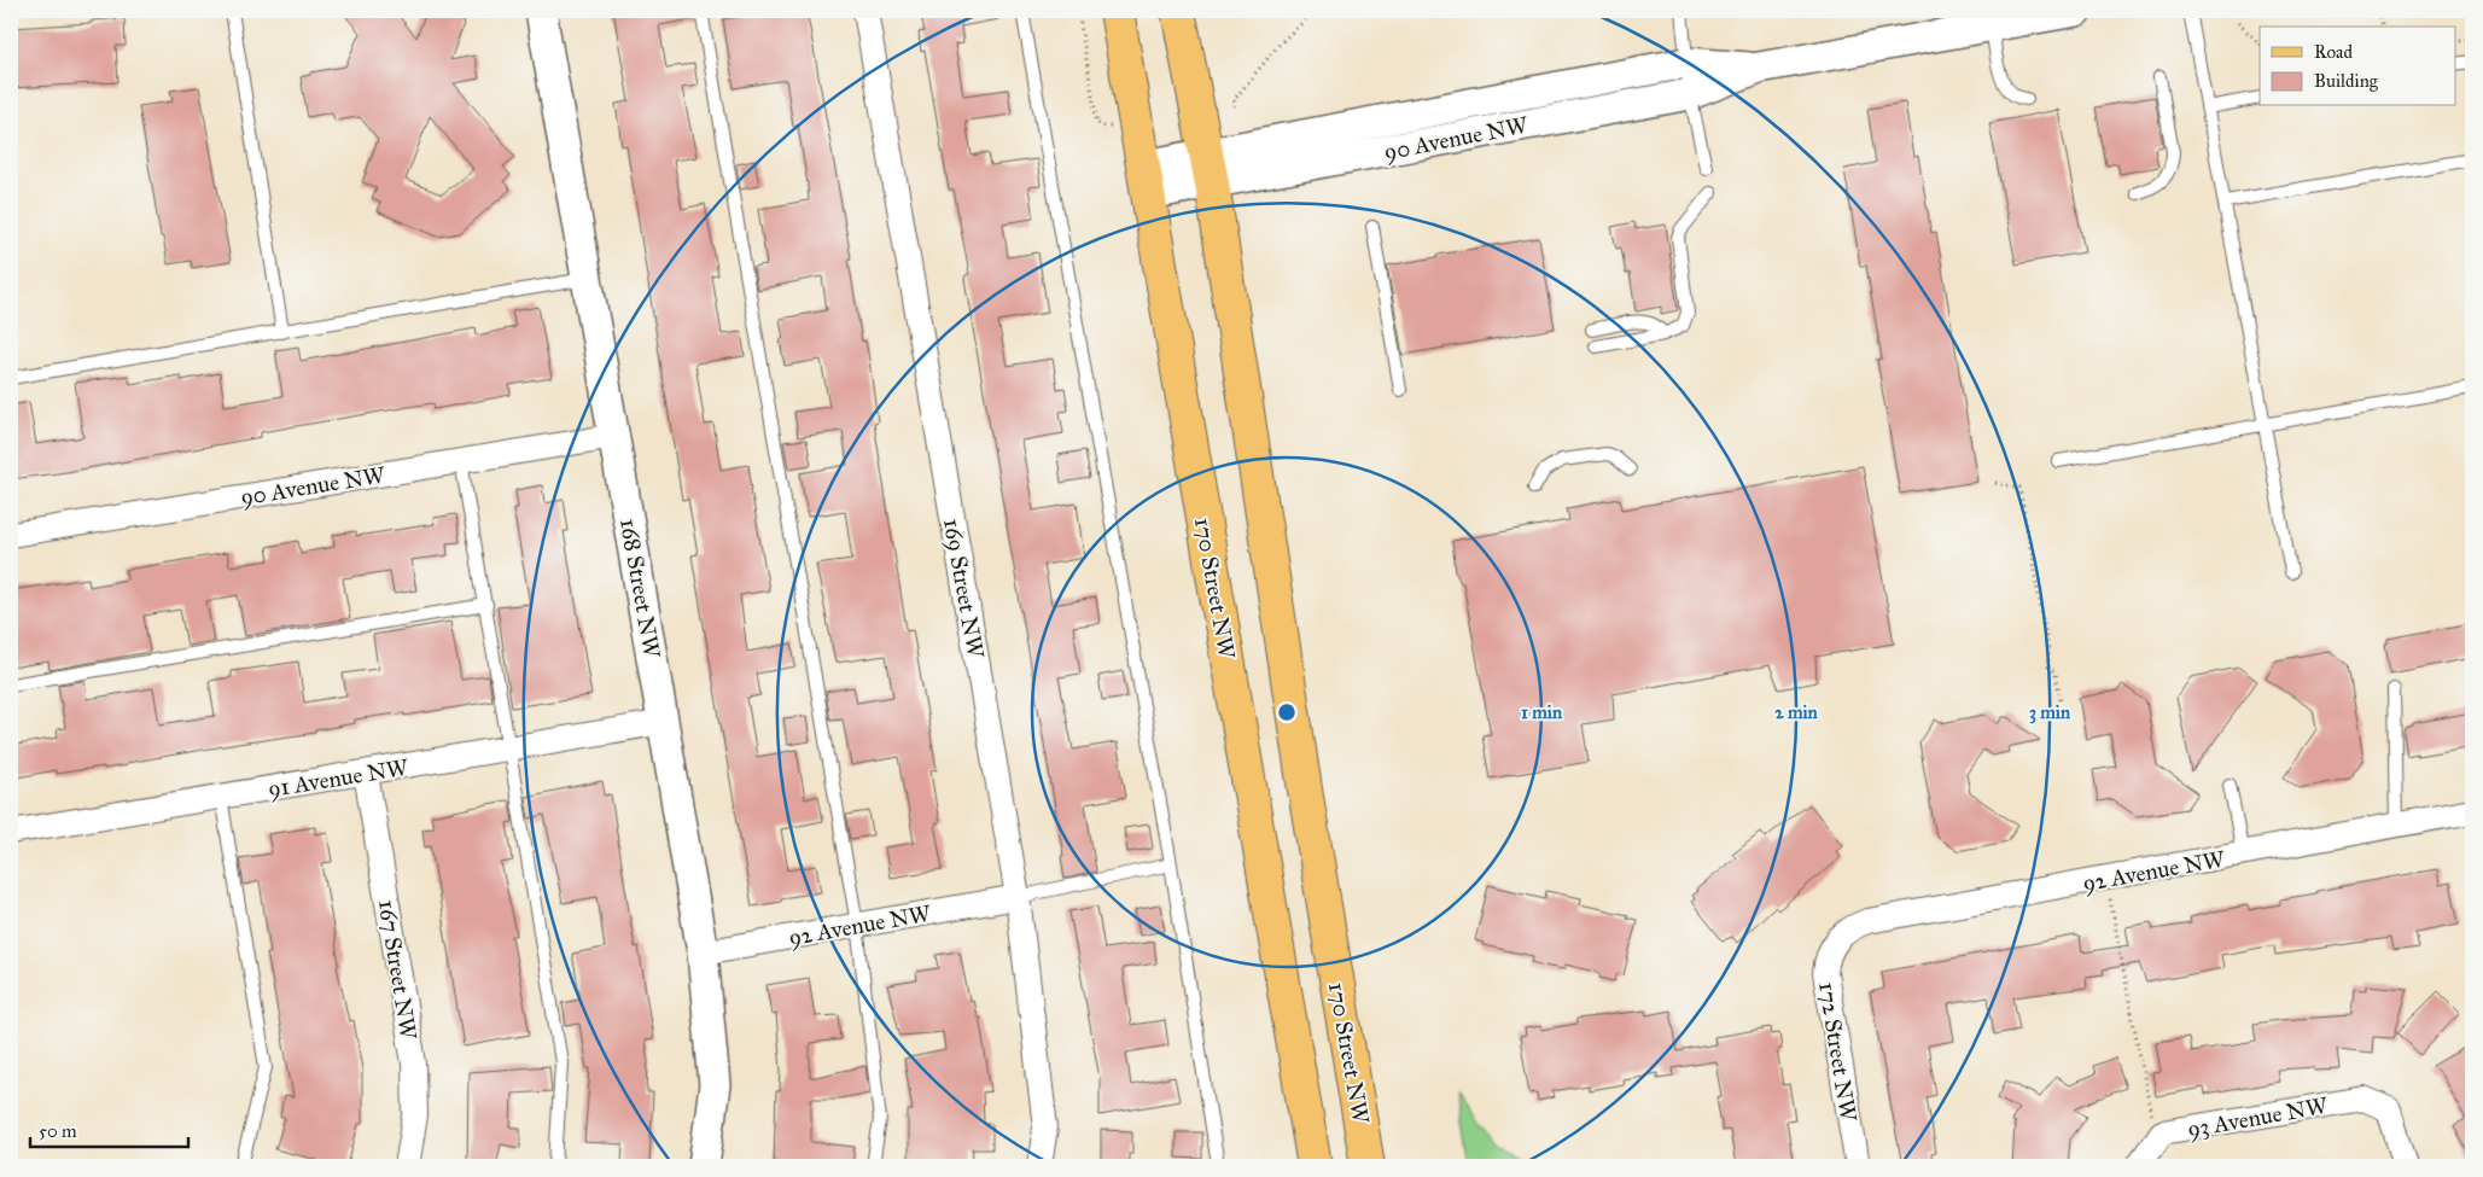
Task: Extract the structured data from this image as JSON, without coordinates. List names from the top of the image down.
{
  "streets": {
    "main road": ["170 Street NW"],
    "street": [
      "90 Avenue NW",
      "168 Street NW",
      "169 Street NW",
      "91 Avenue NW",
      "92 Avenue NW",
      "167 Street NW",
      "172 Street NW",
      "93 Avenue NW"
    ]
  },
  "crossings": [
    ["90 Avenue NW", "168 Street NW"],
    ["90 Avenue NW", "170 Street NW"],
    ["168 Street NW", "91 Avenue NW"],
    ["168 Street NW", "92 Avenue NW"],
    ["169 Street NW", "92 Avenue NW"],
    ["91 Avenue NW", "167 Street NW"],
    ["92 Avenue NW", "172 Street NW"]
  ],
  "legend": ["Road", "Building"],
  "scale_bar": "50 m",
  "rings": ["1 min", "2 min", "3 min"]
}
